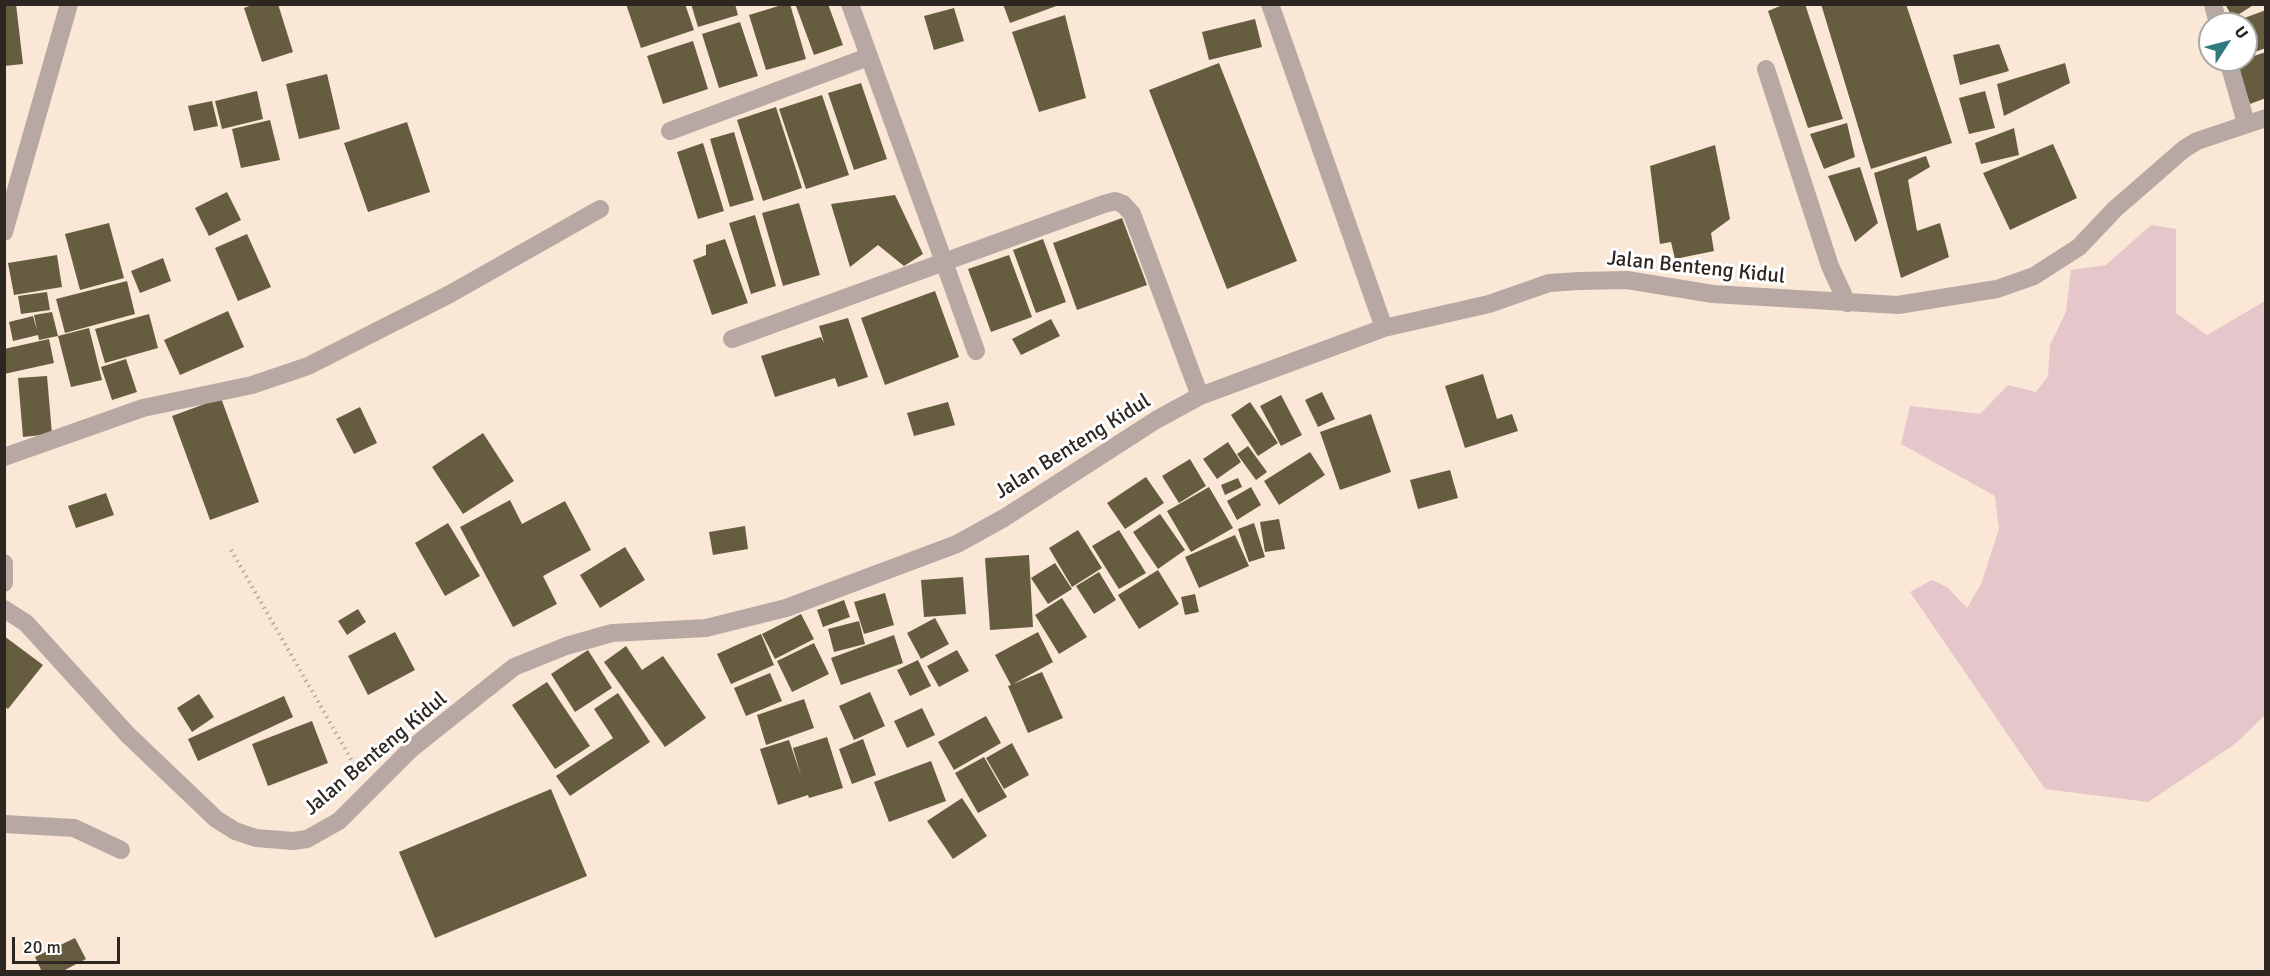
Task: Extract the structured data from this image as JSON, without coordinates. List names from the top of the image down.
{
  "streets": {
    "street": ["Jalan Benteng Kidul"]
  },
  "scale_bar": "20 m",
  "north": "top right"
}
